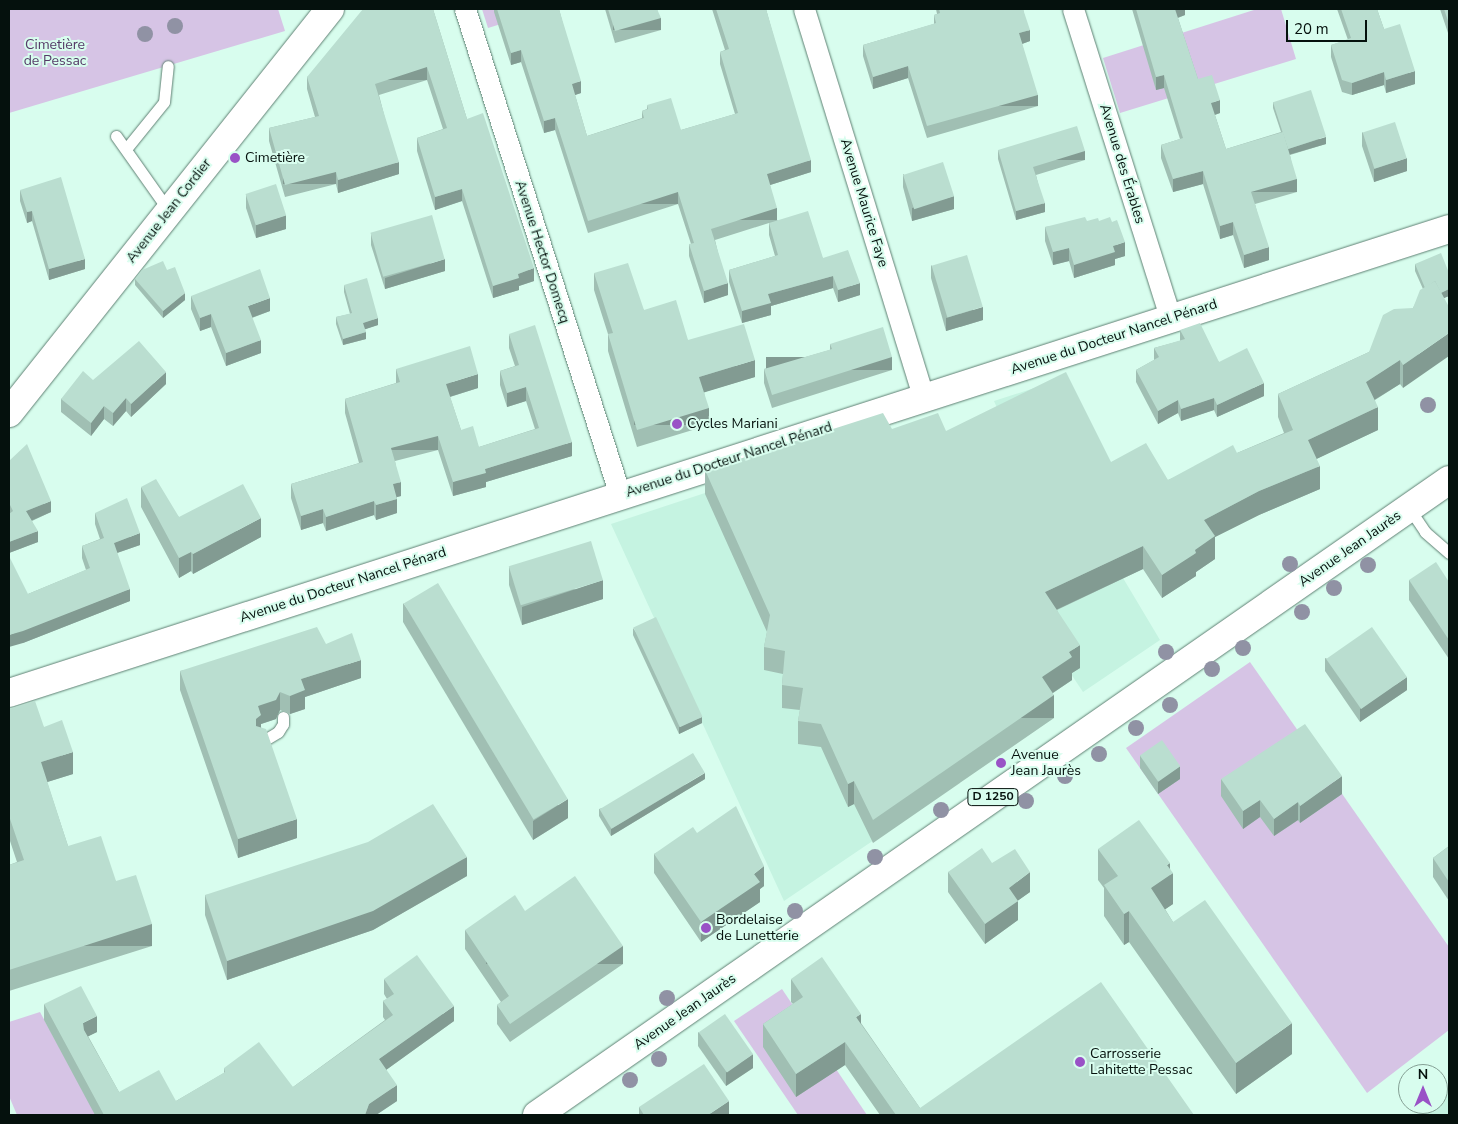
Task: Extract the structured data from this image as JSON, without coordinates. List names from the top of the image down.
{
  "streets": {
    "main road": [
      "Avenue Jean Cordier",
      "Avenue du Docteur Nancel Pénard",
      "Avenue Jean Jaurès",
      "D 1250"
    ],
    "street": ["Avenue des Érables", "Avenue Maurice Faye", "Avenue Hector Domecq"]
  },
  "crossings": [
    ["Avenue des Érables", "Avenue du Docteur Nancel Pénard"],
    ["Avenue Maurice Faye", "Avenue du Docteur Nancel Pénard"],
    ["Avenue Hector Domecq", "Avenue du Docteur Nancel Pénard"]
  ],
  "parks": ["Cimetière de Pessac"],
  "places": [
    "Cimetière",
    "Cycles Mariani",
    "Avenue Jean Jaurès",
    "Bordelaise de Lunetterie",
    "Carrosserie Lahitette Pessac"
  ],
  "scale_bar": "20 m",
  "north": "top"
}
